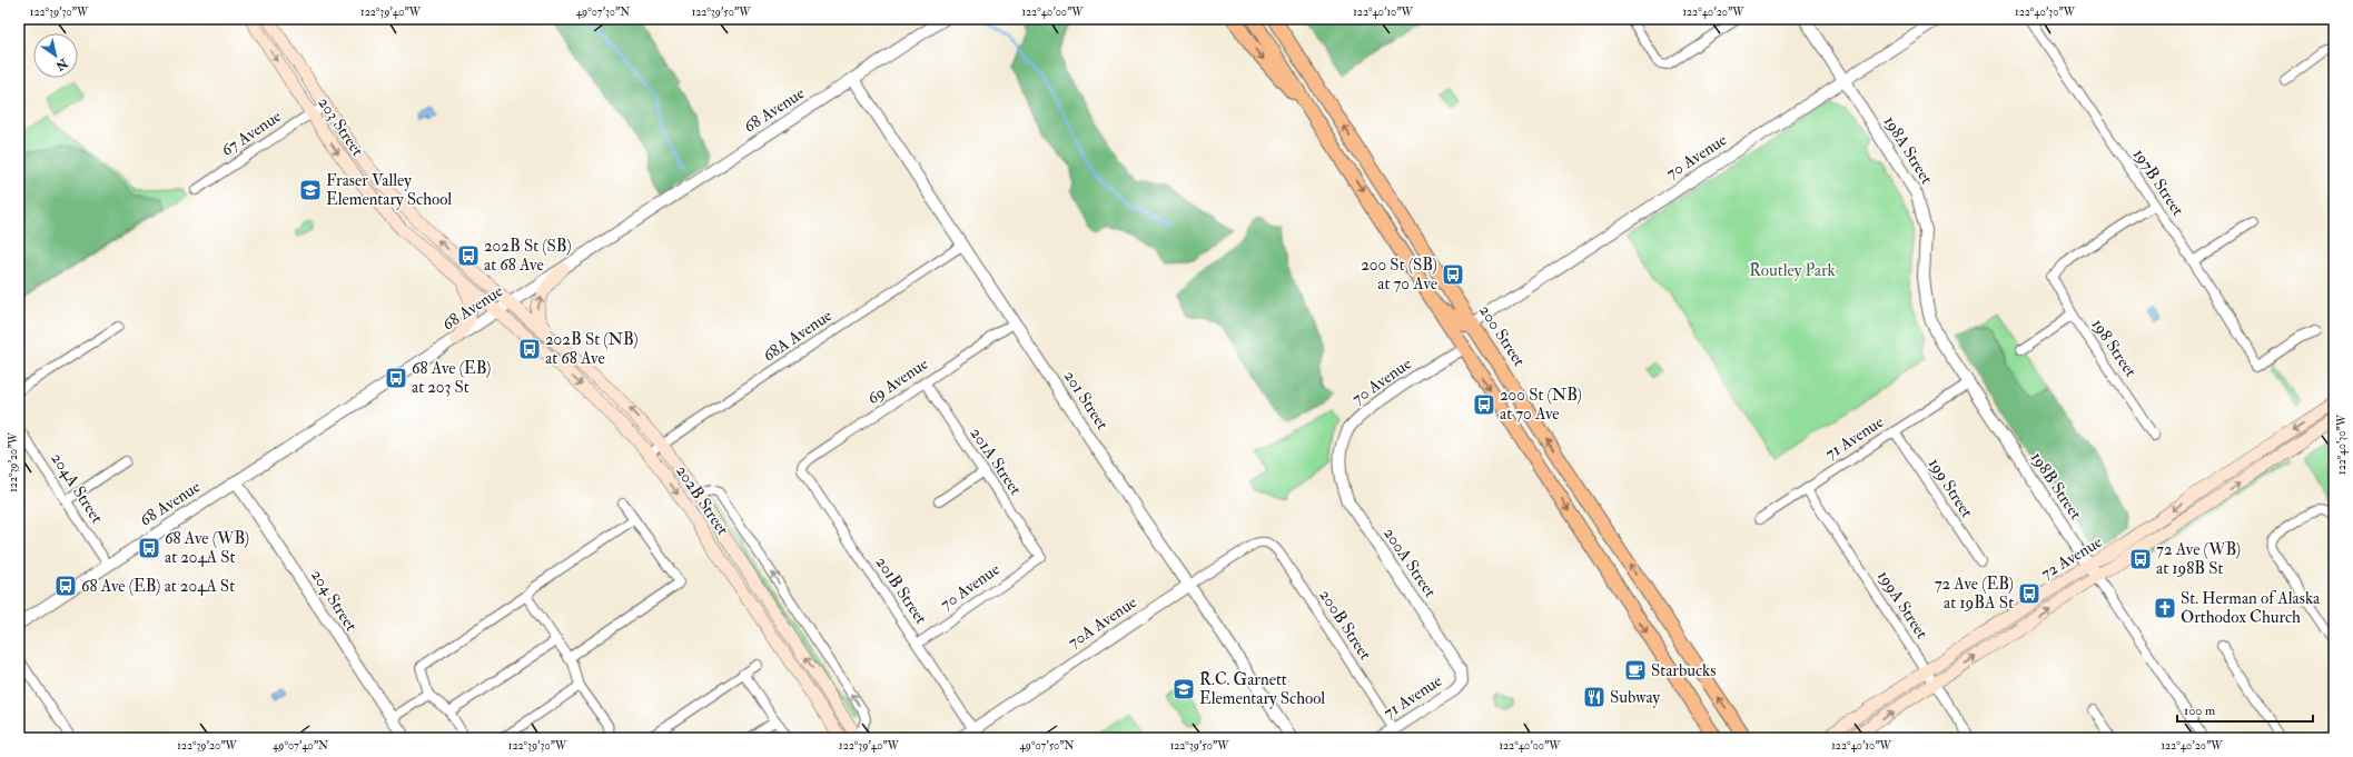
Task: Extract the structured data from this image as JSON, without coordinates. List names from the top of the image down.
{
  "streets": {
    "main road": [
      "203 Street",
      "200 Street",
      "202B Street",
      "72 Avenue"
    ],
    "street": [
      "68 Avenue",
      "67 Avenue",
      "198A Street",
      "70 Avenue",
      "197B Street",
      "68A Avenue",
      "198 Street",
      "69 Avenue",
      "201 Street",
      "71 Avenue",
      "201A Street",
      "198B Street",
      "204A Street",
      "199 Street",
      "200A Street",
      "201B Street",
      "204 Street",
      "199A Street",
      "70A Avenue",
      "200B Street"
    ]
  },
  "crossings": [
    ["68 Avenue", "203 Street"],
    ["68 Avenue", "201 Street"],
    ["68 Avenue", "204A Street"],
    ["68 Avenue", "202B Street"],
    ["68 Avenue", "204 Street"],
    ["203 Street", "67 Avenue"],
    ["203 Street", "202B Street"],
    ["198A Street", "70 Avenue"],
    ["198A Street", "198B Street"],
    ["70 Avenue", "200 Street"],
    ["70 Avenue", "201A Street"],
    ["70 Avenue", "200A Street"],
    ["70 Avenue", "201B Street"],
    ["197B Street", "198 Street"],
    ["68A Avenue", "201 Street"],
    ["68A Avenue", "202B Street"],
    ["69 Avenue", "201 Street"],
    ["69 Avenue", "201A Street"],
    ["69 Avenue", "201B Street"],
    ["201 Street", "70A Avenue"],
    ["71 Avenue", "198B Street"],
    ["71 Avenue", "199 Street"],
    ["71 Avenue", "200A Street"],
    ["71 Avenue", "199A Street"],
    ["71 Avenue", "200B Street"],
    ["198B Street", "72 Avenue"],
    ["72 Avenue", "199A Street"],
    ["201B Street", "70A Avenue"],
    ["70A Avenue", "200B Street"]
  ],
  "parks": ["Routley Park"],
  "places": {
    "school or university": ["Fraser Valley Elementary School", "R.C. Garnett Elementary School"],
    "bus stop": [
      "202B St (SB) at 68 Ave",
      "200 St (SB) at 70 Ave",
      "202B St (NB) at 68 Ave",
      "68 Ave (EB) at 203 St",
      "200 St (NB) at 70 Ave",
      "68 Ave (WB) at 204A St",
      "72 Ave (WB) at 198B St",
      "68 Ave (EB) at 204A St",
      "72 Ave (EB) at 19BA St"
    ],
    "church": ["St. Herman of Alaska Orthodox Church"],
    "cafe": ["Starbucks"],
    "restaurant": ["Subway"]
  },
  "scale_bar": "100 m",
  "north": "bottom right",
  "coordinates": [
    "122°39'30\"W",
    "122°39'40\"W",
    "49°07'30\"N",
    "122°39'50\"W",
    "122°40'00\"W",
    "122°40'10\"W",
    "122°40'20\"W",
    "122°40'30\"W",
    "122°39'20\"W",
    "49°07'40\"N",
    "49°07'50\"N"
  ]
}
